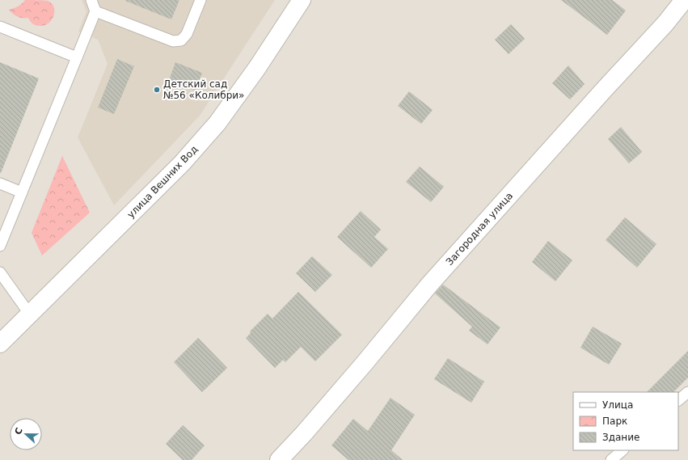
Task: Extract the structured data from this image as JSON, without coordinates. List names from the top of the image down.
{
  "streets": {
    "street": ["улица Вешних Вод", "Загородная улица"]
  },
  "places": ["Детский сад №56 «Колибри»"],
  "legend": ["Улица", "Парк", "Здание"],
  "north": "left"
}
